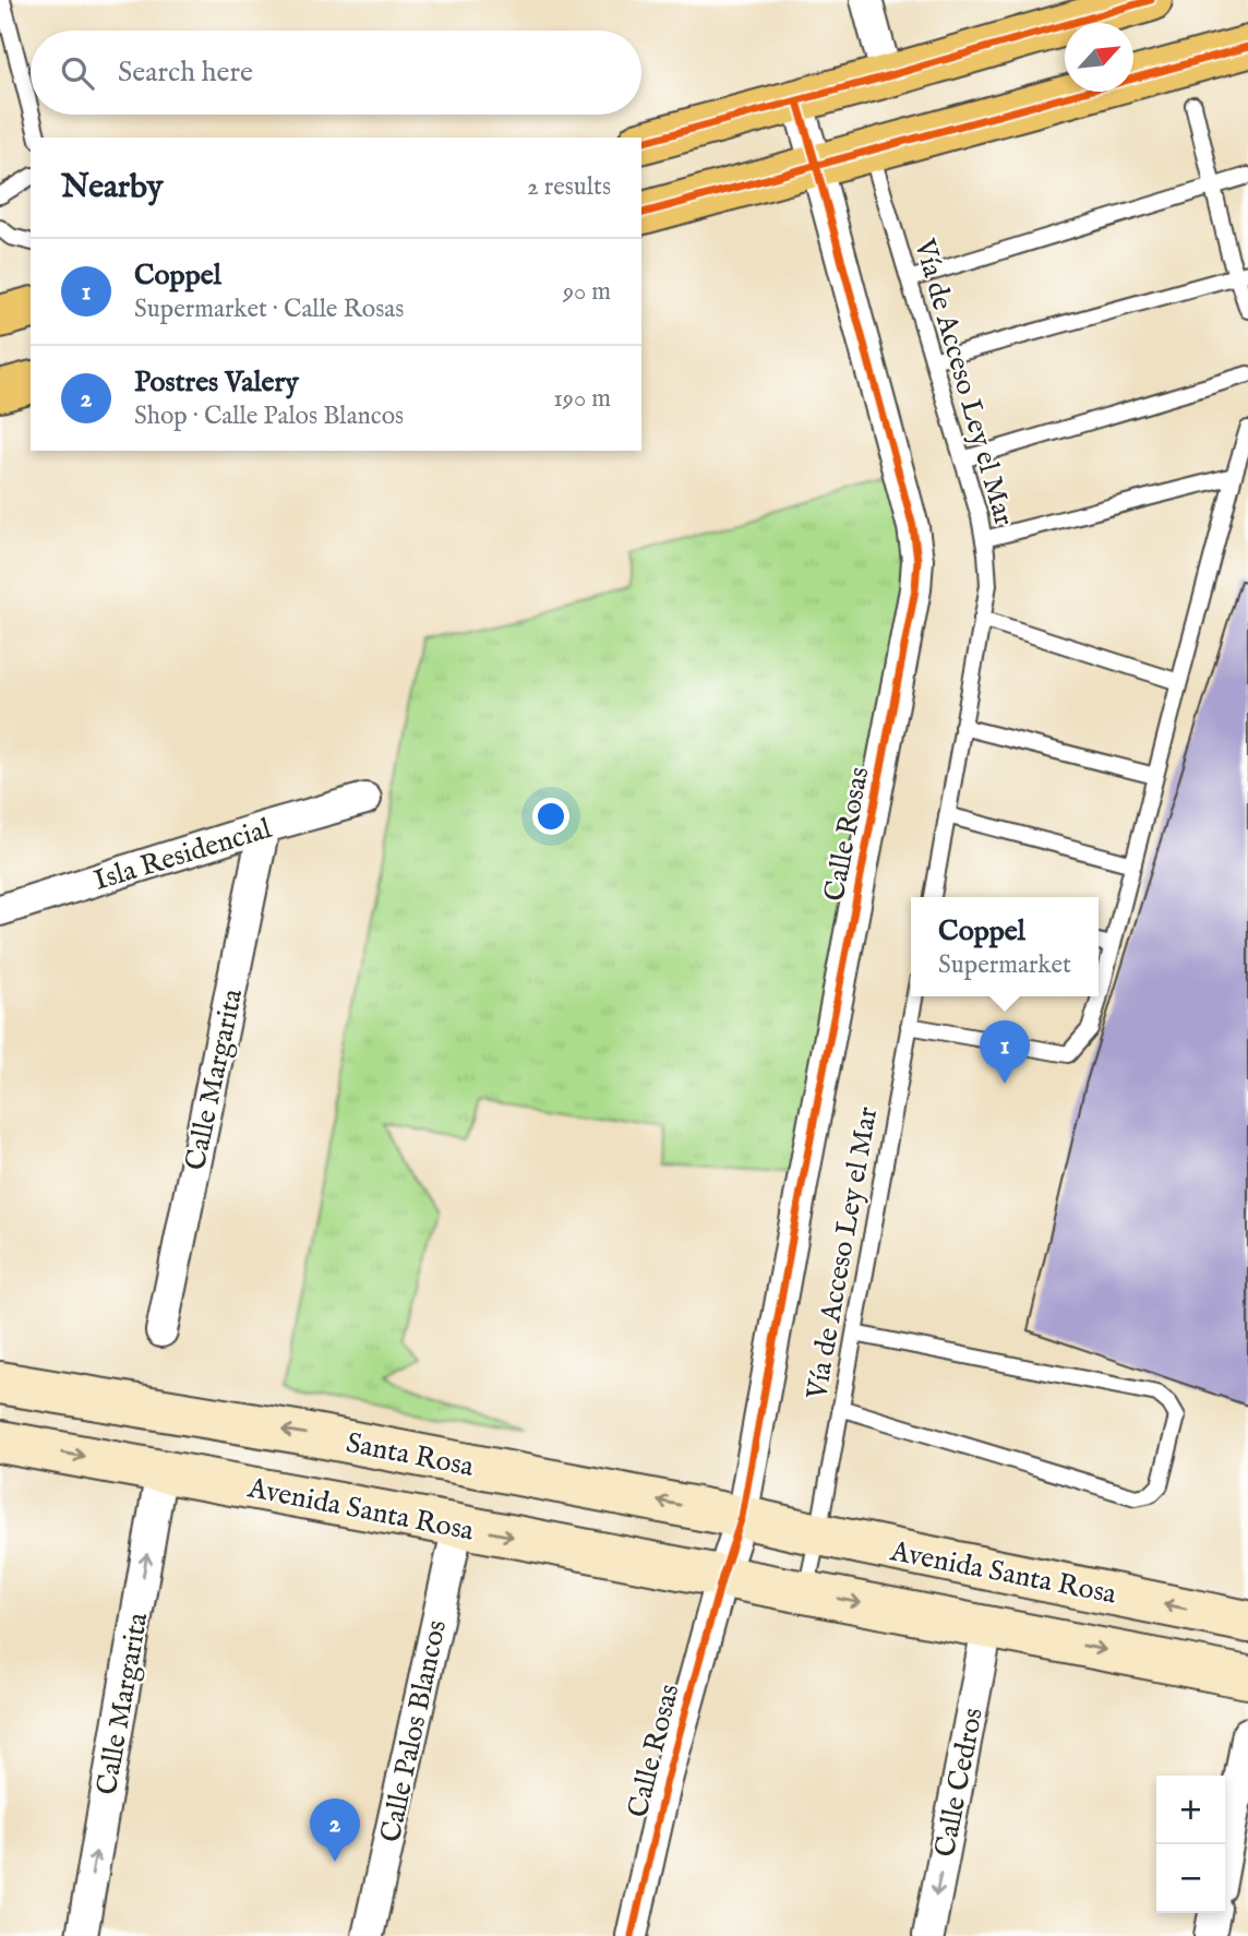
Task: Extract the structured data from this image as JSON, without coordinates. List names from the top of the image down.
{
  "streets": {
    "main road": ["Santa Rosa", "Avenida Santa Rosa"],
    "street": [
      "Calle Rosas",
      "Isla Residencial",
      "Calle Margarita",
      "Calle Palos Blancos",
      "Calle Cedros"
    ],
    "lane": ["Vía de Acceso Ley el Mar"]
  },
  "crossings": [
    ["Vía de Acceso Ley el Mar", "Santa Rosa"],
    ["Vía de Acceso Ley el Mar", "Avenida Santa Rosa"],
    ["Calle Rosas", "Santa Rosa"],
    ["Calle Rosas", "Avenida Santa Rosa"],
    ["Isla Residencial", "Calle Margarita"],
    ["Calle Margarita", "Avenida Santa Rosa"],
    ["Santa Rosa", "Avenida Santa Rosa"],
    ["Avenida Santa Rosa", "Calle Palos Blancos"],
    ["Avenida Santa Rosa", "Calle Cedros"]
  ],
  "one_way": ["Calle Margarita", "Santa Rosa", "Calle Cedros"],
  "north": "top right",
  "page": {
    "search": "Search here",
    "heading": ["Nearby", "2 results"],
    "list": [
      {
        "mark": "1",
        "name": "Coppel",
        "note": "Supermarket · Calle Rosas",
        "value": "90 m"
      },
      {
        "mark": "2",
        "name": "Postres Valery",
        "note": "Shop · Calle Palos Blancos",
        "value": "190 m"
      }
    ],
    "popup": ["Coppel", "Supermarket"],
    "pins": ["1", "2"],
    "map_buttons": ["+", "−"]
  }
}
